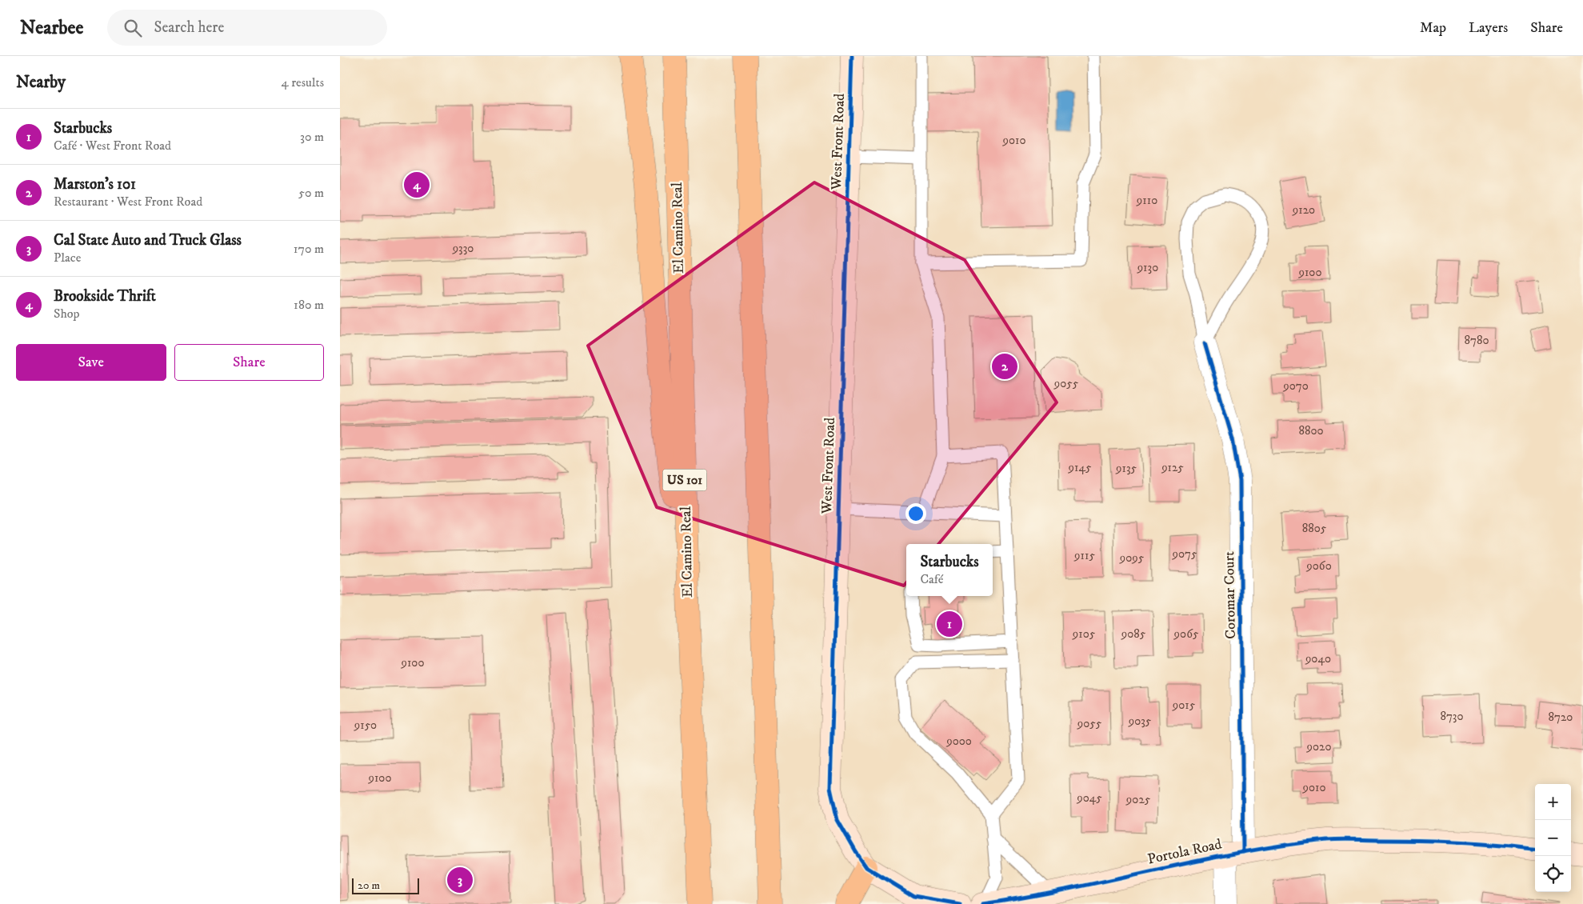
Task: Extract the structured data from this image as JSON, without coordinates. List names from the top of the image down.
{
  "streets": {
    "highway": ["El Camino Real", "US 101"],
    "street": ["West Front Road", "Coromar Court", "Portola Road"]
  },
  "crossings": [
    ["Coromar Court", "Portola Road"]
  ],
  "house_numbers": [
    "9010",
    "9110",
    "9120",
    "9330",
    "9130",
    "9100",
    "8780",
    "9055",
    "9070",
    "8800",
    "9145",
    "9125",
    "9135",
    "8805",
    "9075",
    "9115",
    "9095",
    "9060",
    "9105",
    "9085",
    "9065",
    "9040",
    "9100",
    "9015",
    "8730",
    "8720",
    "9035",
    "9055",
    "9150",
    "9000",
    "9020",
    "9100",
    "9010",
    "9045",
    "9025"
  ],
  "scale_bar": "20 m",
  "page": {
    "header": "Nearbee",
    "search": "Search here",
    "nav": ["Map", "Layers", "Share"],
    "heading": ["Nearby", "4 results"],
    "list": [
      {
        "mark": "1",
        "name": "Starbucks",
        "note": "Café · West Front Road",
        "value": "30 m"
      },
      {
        "mark": "2",
        "name": "Marston's 101",
        "note": "Restaurant · West Front Road",
        "value": "50 m"
      },
      {
        "mark": "3",
        "name": "Cal State Auto and Truck Glass",
        "note": "Place",
        "value": "170 m"
      },
      {
        "mark": "4",
        "name": "Brookside Thrift",
        "note": "Shop",
        "value": "180 m"
      }
    ],
    "pins": [
      "4",
      "2",
      "1",
      "3"
    ],
    "buttons": ["Save", "Share"],
    "popup": ["Starbucks", "Café"],
    "map_buttons": ["+", "−"],
    "scale": "20 m"
  }
}
